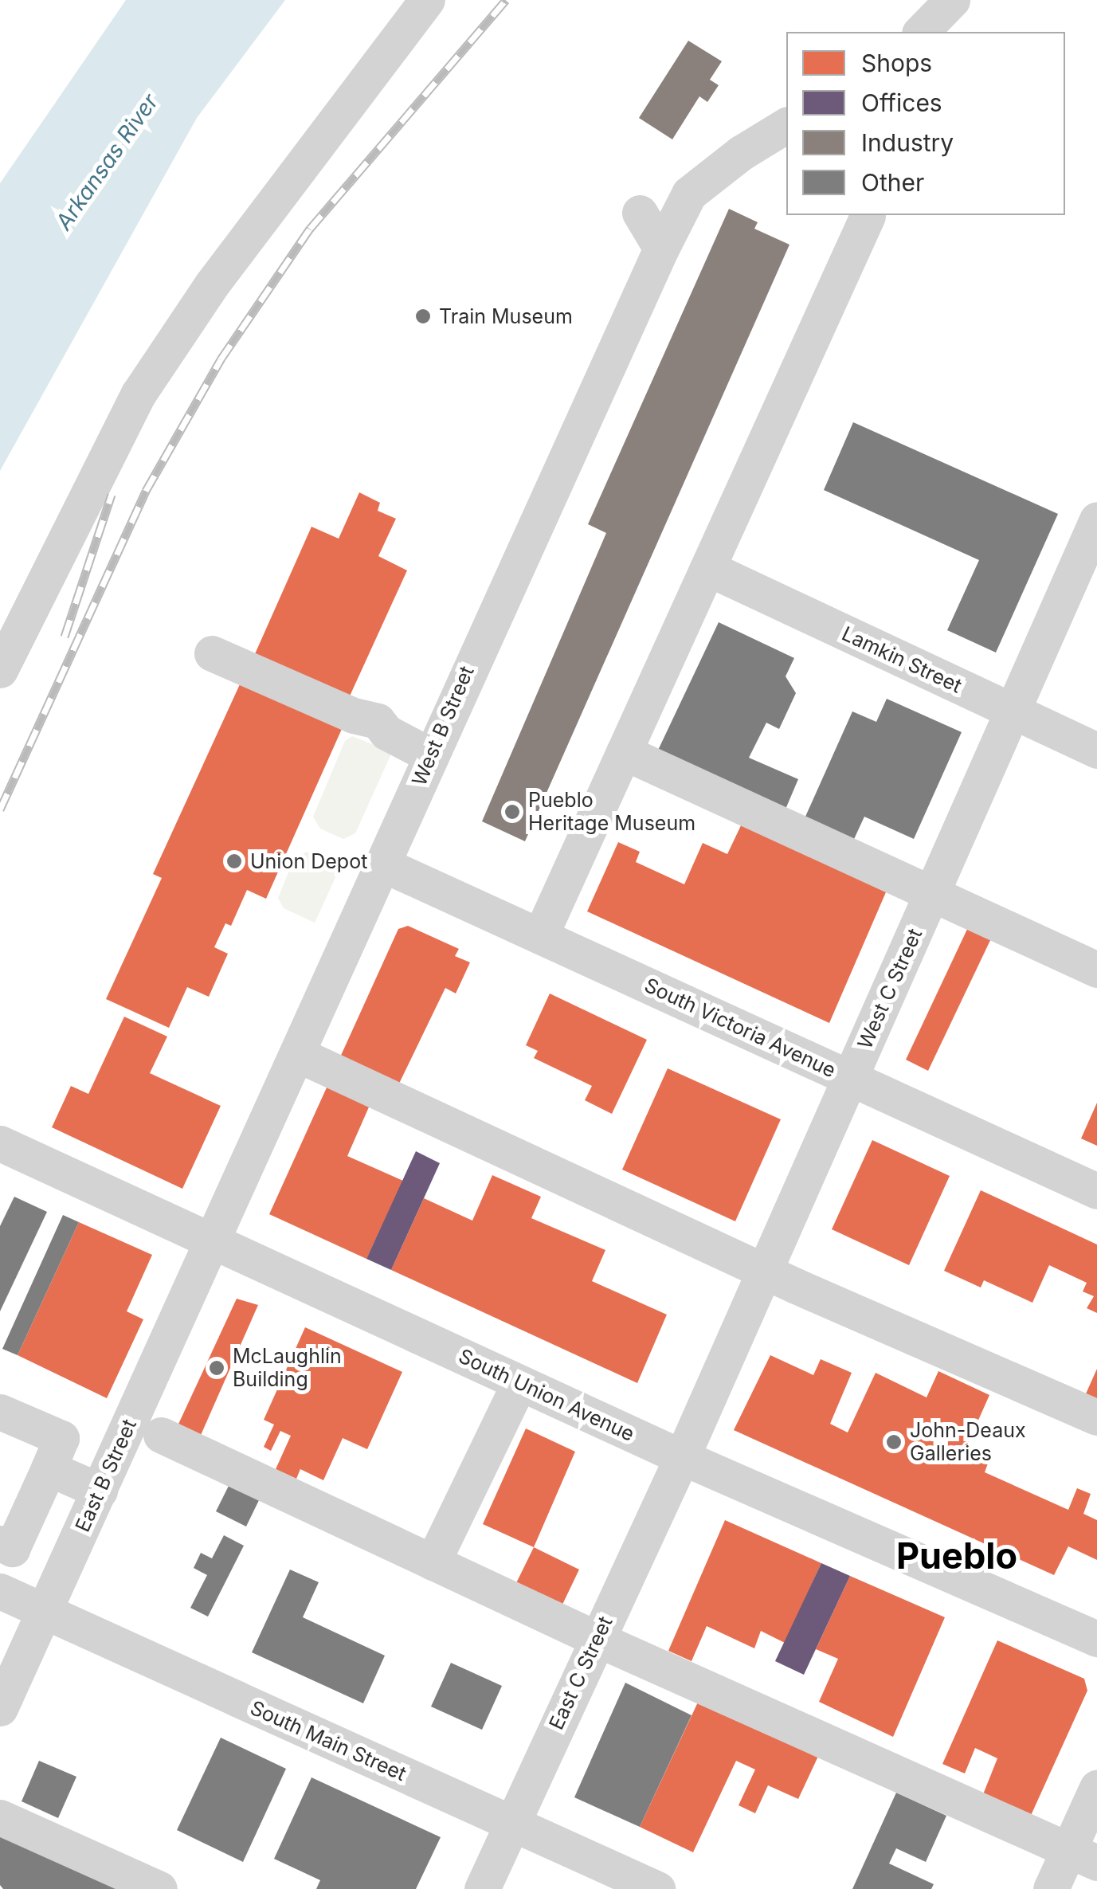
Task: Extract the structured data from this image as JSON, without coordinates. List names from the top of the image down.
{
  "streets": {
    "street": [
      "Lamkin Street",
      "West B Street",
      "West C Street",
      "South Victoria Avenue",
      "South Union Avenue",
      "East B Street",
      "East C Street",
      "South Main Street"
    ]
  },
  "crossings": [
    ["Lamkin Street", "West C Street"],
    ["West B Street", "South Victoria Avenue"],
    ["West B Street", "South Union Avenue"],
    ["West B Street", "East B Street"],
    ["West C Street", "South Victoria Avenue"],
    ["West C Street", "South Union Avenue"],
    ["West C Street", "East C Street"],
    ["South Union Avenue", "East B Street"],
    ["South Union Avenue", "East C Street"],
    ["East C Street", "South Main Street"]
  ],
  "districts": ["Pueblo"],
  "water": ["Arkansas River"],
  "places": [
    "Train Museum",
    "Pueblo Heritage Museum",
    "Union Depot",
    "McLaughlin Building",
    "John-Deaux Galleries"
  ],
  "legend": [
    "Shops",
    "Offices",
    "Industry",
    "Other"
  ]
}
